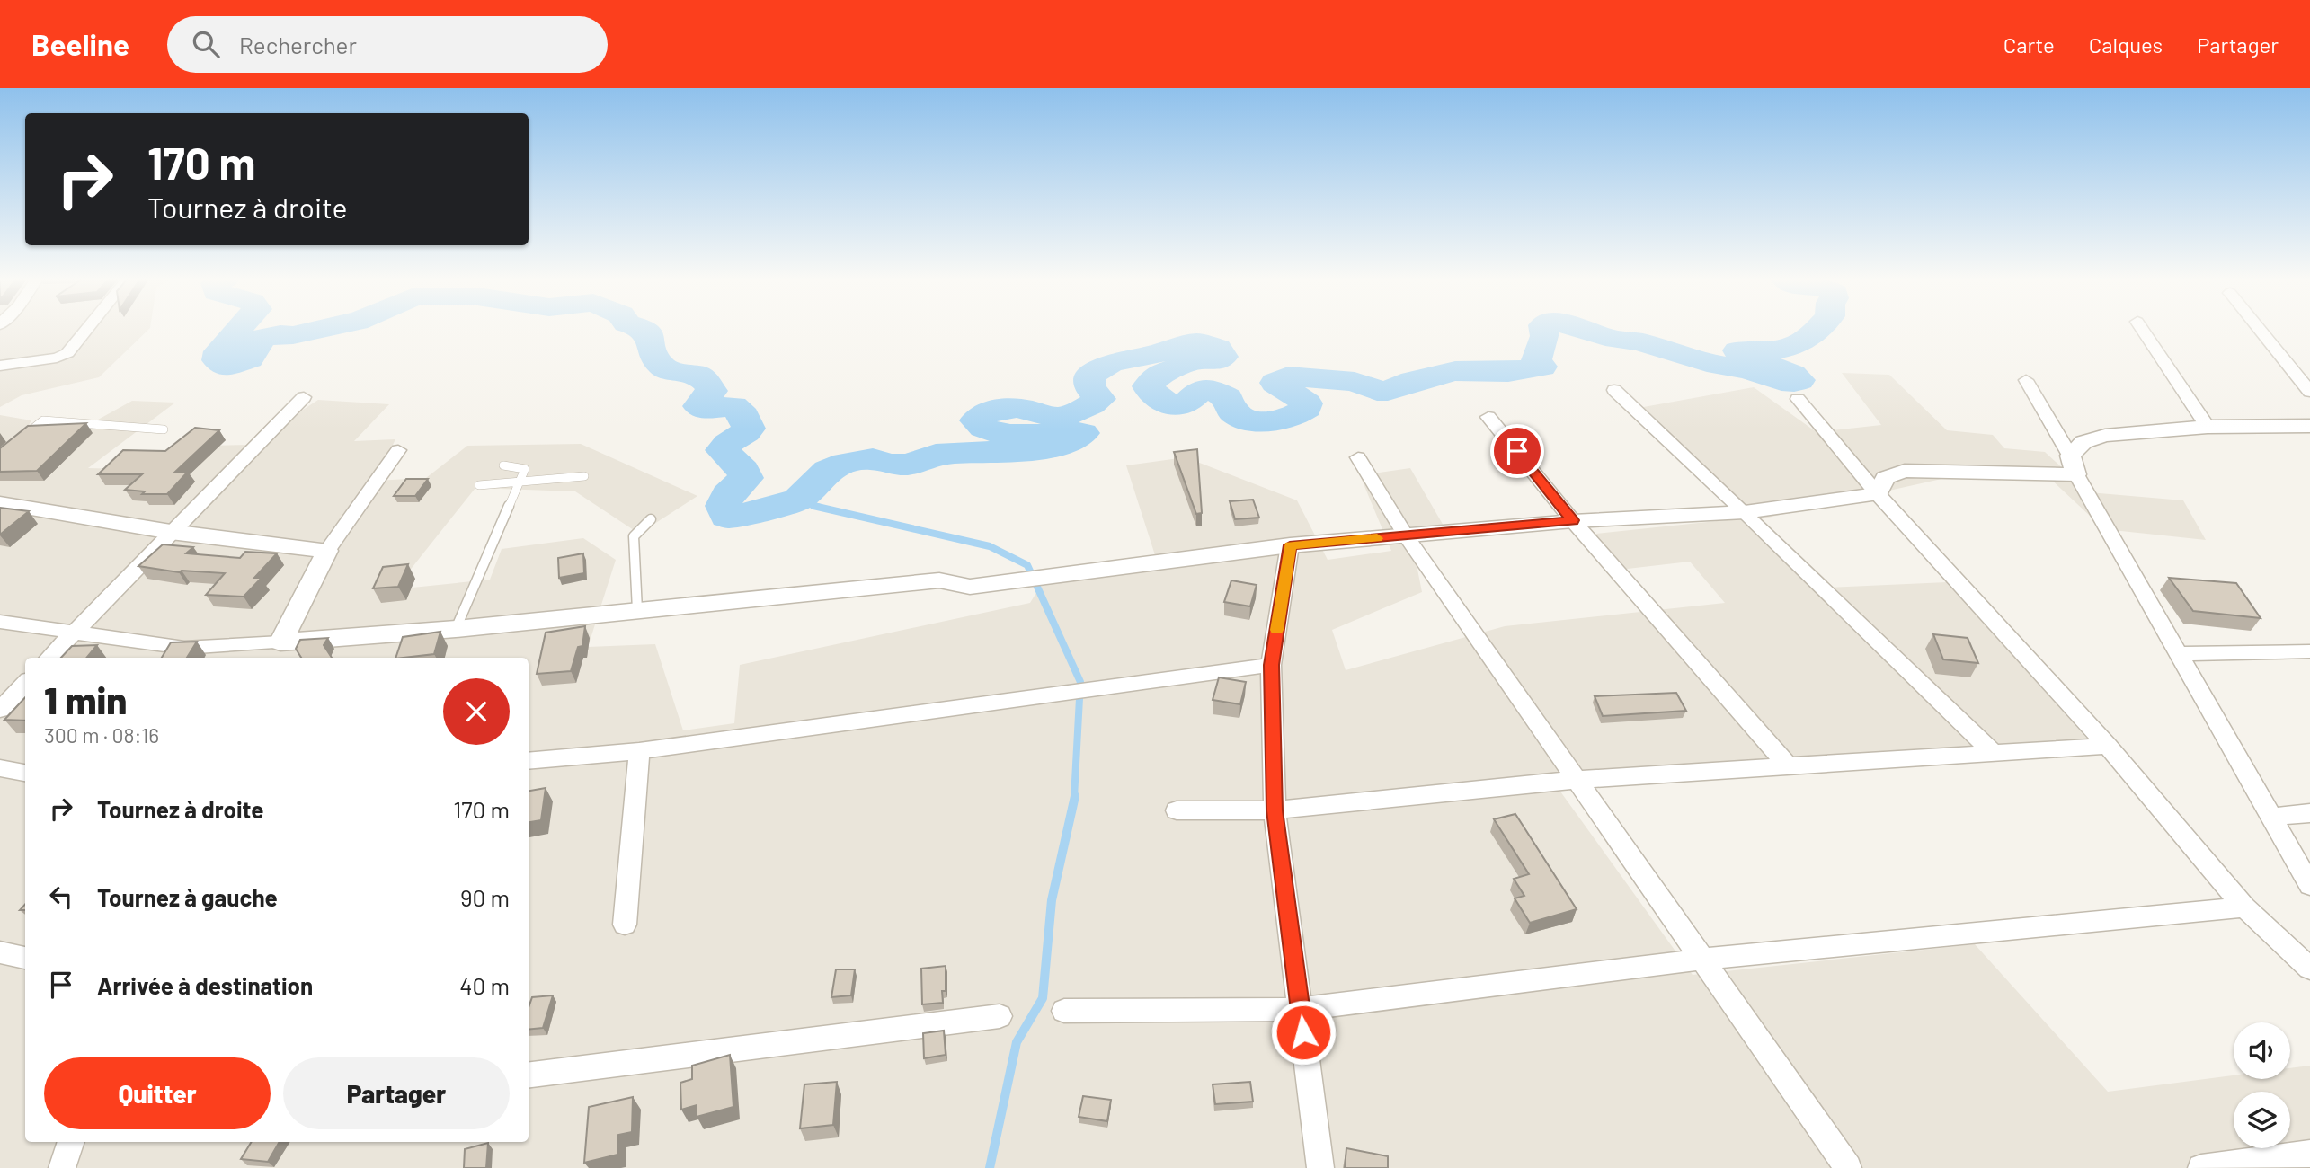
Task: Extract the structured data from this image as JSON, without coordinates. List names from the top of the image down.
{
  "page": {
    "header": "Beeline",
    "search": "Rechercher",
    "nav": ["Carte", "Calques", "Partager"],
    "turn": ["170 m", "Tournez à droite"],
    "heading": ["1 min", "300 m · 08:16"],
    "list": [
      {
        "name": "Tournez à droite",
        "value": "170 m"
      },
      {
        "name": "Tournez à gauche",
        "value": "90 m"
      },
      {
        "name": "Arrivée à destination",
        "value": "40 m"
      }
    ],
    "buttons": ["Quitter", "Partager"]
  }
}
